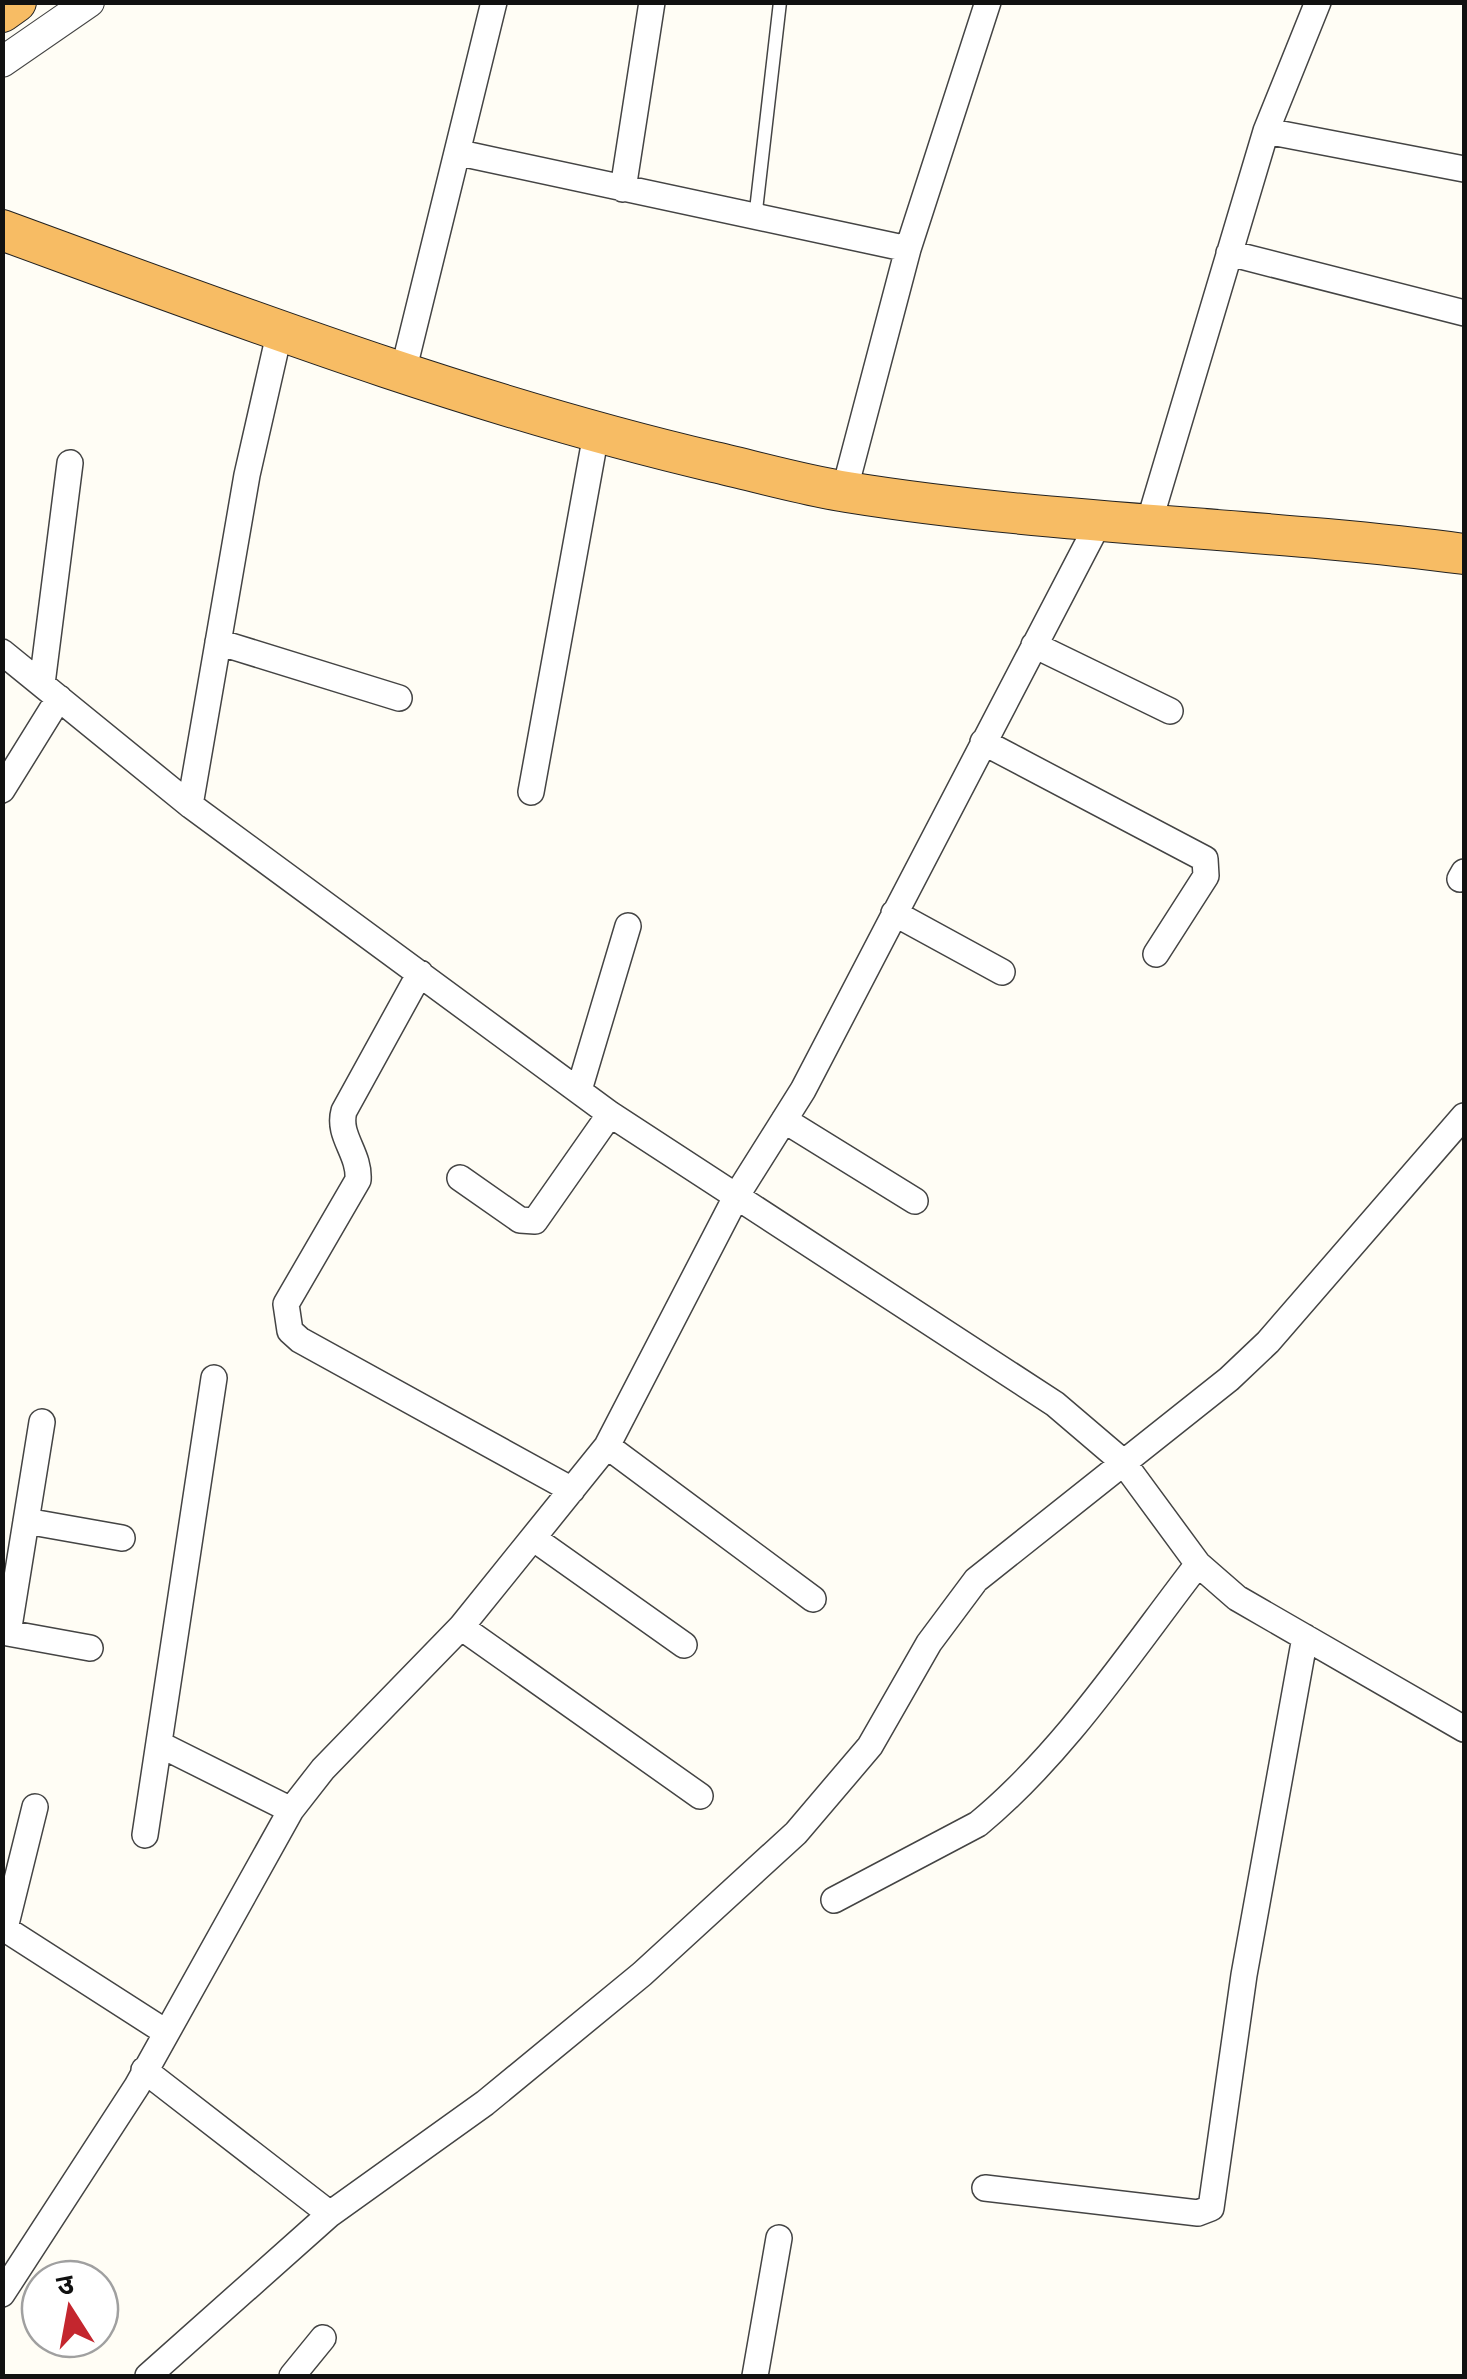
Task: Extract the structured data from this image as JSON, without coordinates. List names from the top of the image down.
{
  "north": "top"
}
